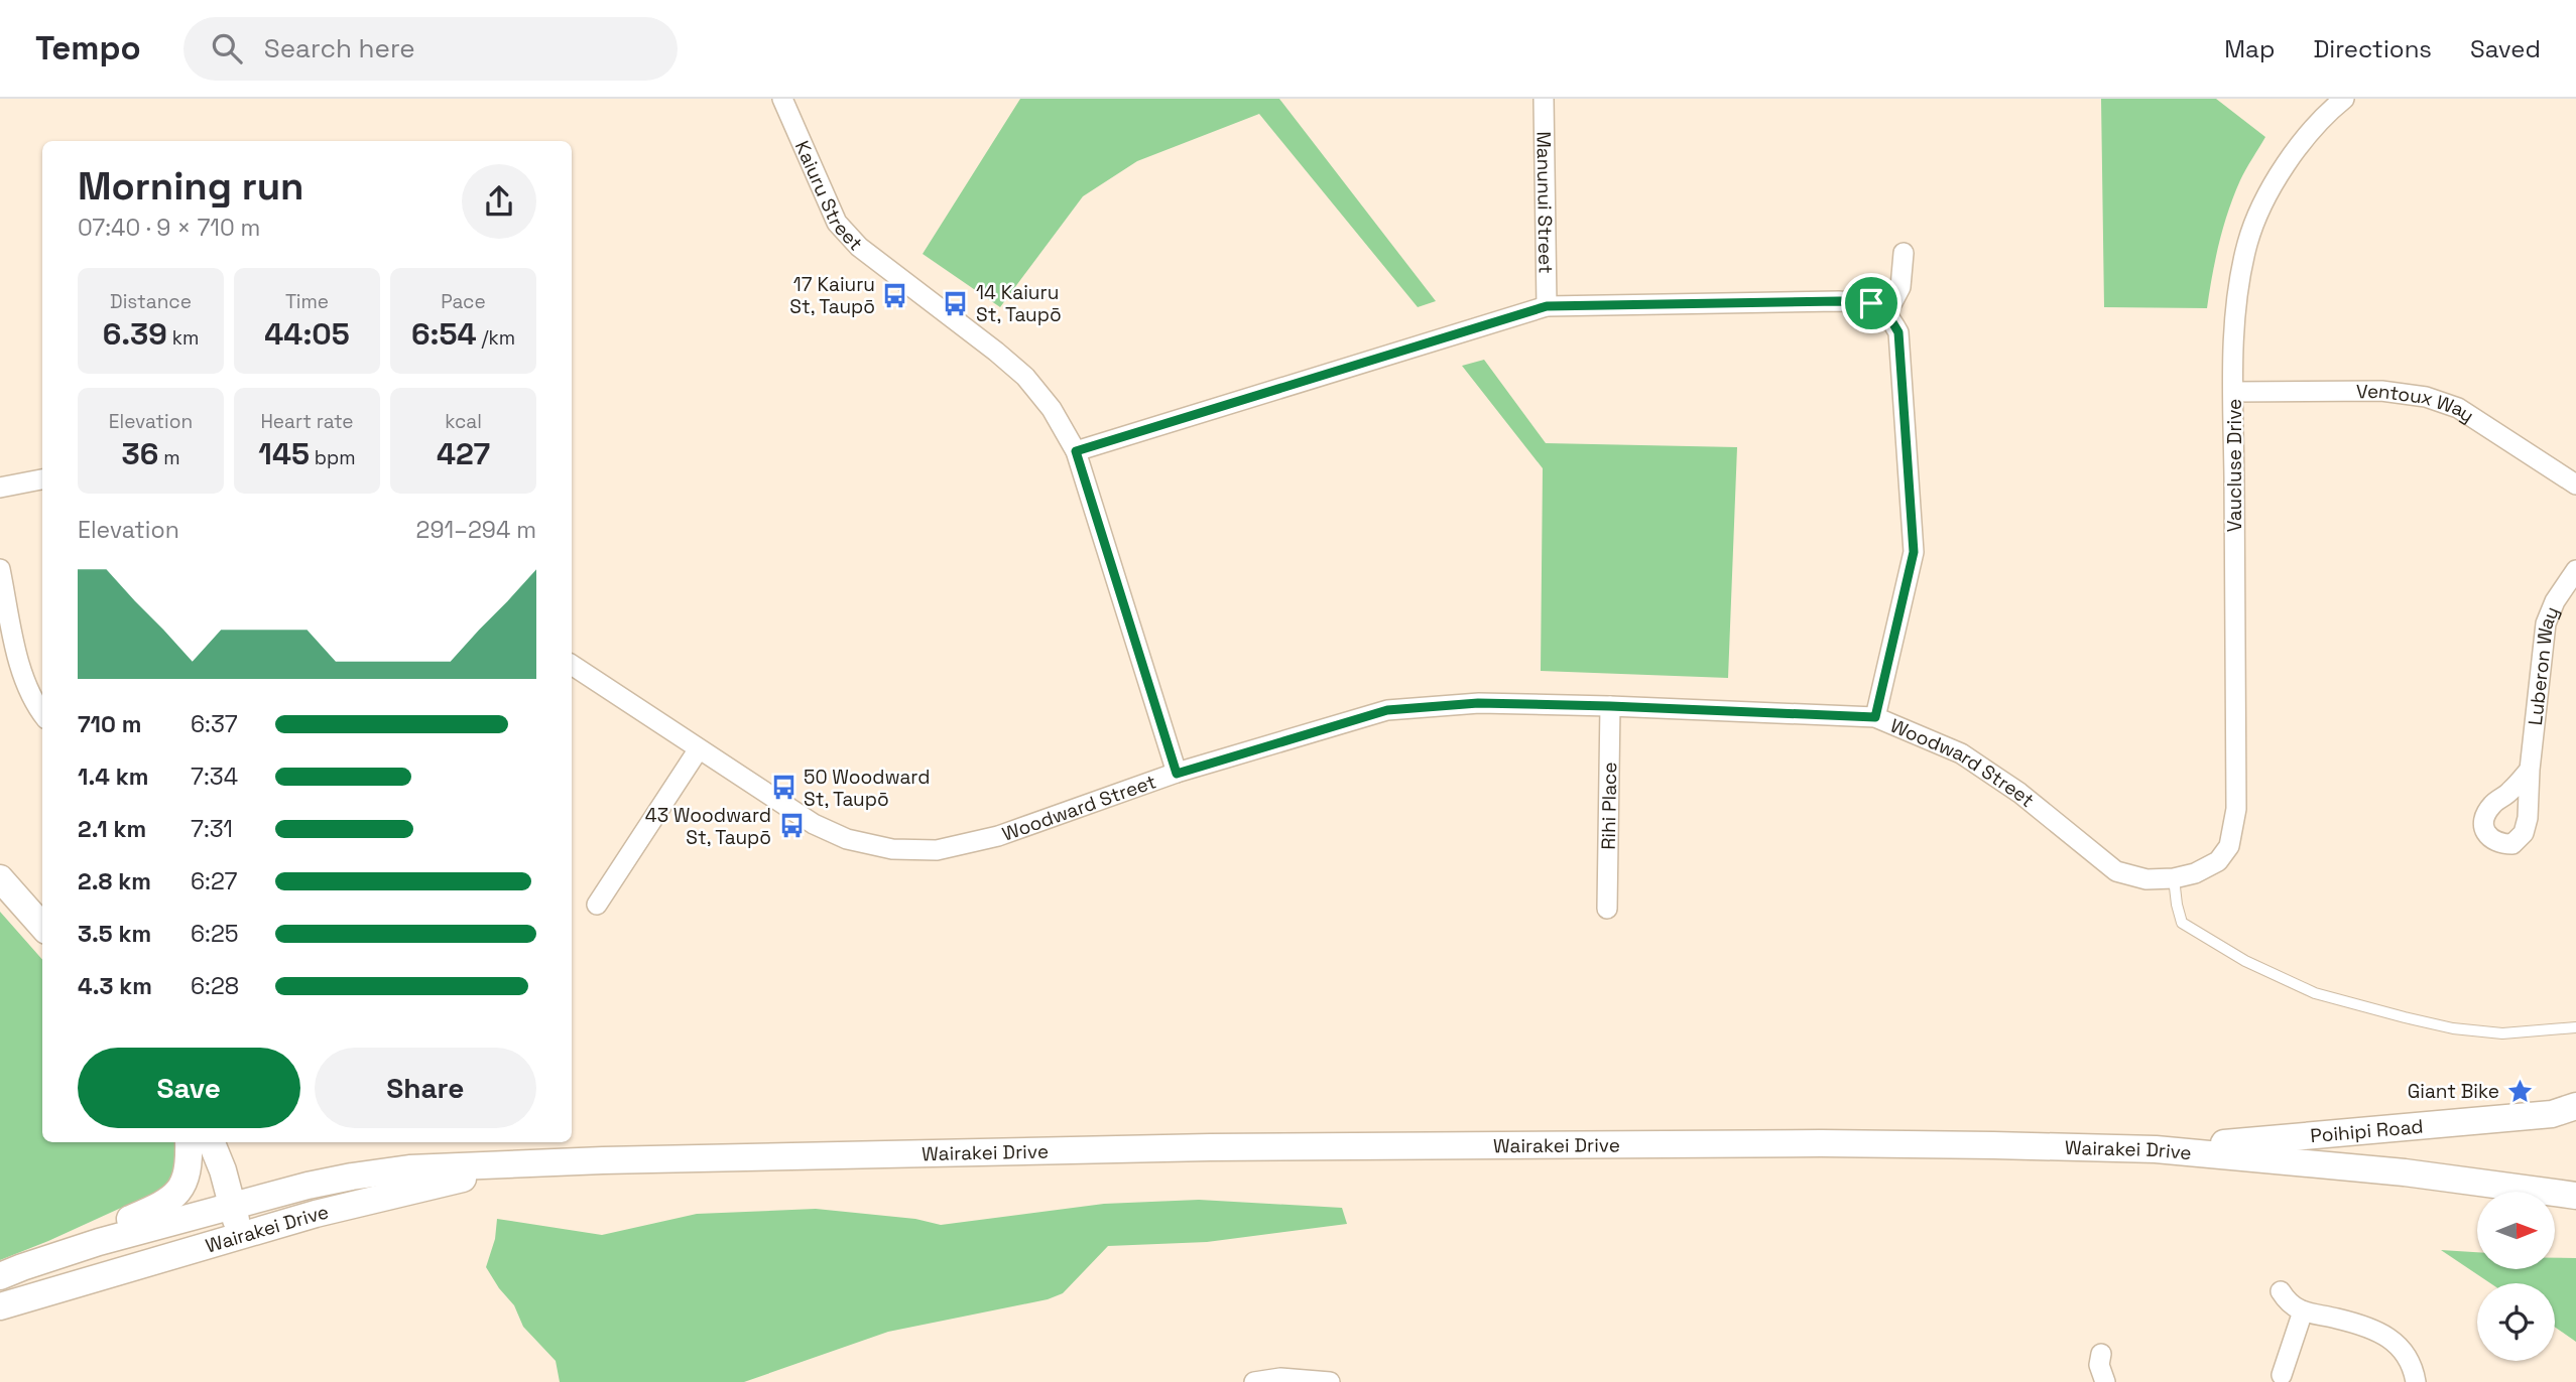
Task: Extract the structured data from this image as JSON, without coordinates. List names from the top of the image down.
{
  "streets": {
    "main road": ["Poihipi Road", "Wairakei Drive"],
    "street": [
      "Kaiuru Street",
      "Manunui Street",
      "Ventoux Way",
      "Vaucluse Drive",
      "Luberon Way",
      "Woodward Street",
      "Rihi Place"
    ]
  },
  "crossings": [
    ["Kaiuru Street", "Woodward Street"],
    ["Ventoux Way", "Vaucluse Drive"],
    ["Vaucluse Drive", "Woodward Street"],
    ["Woodward Street", "Rihi Place"],
    ["Poihipi Road", "Wairakei Drive"]
  ],
  "places": {
    "bus stop": [
      "17 Kaiuru St, Taupō",
      "14 Kaiuru St, Taupō",
      "50 Woodward St, Taupō",
      "43 Woodward St, Taupō"
    ],
    "place": ["Giant Bike"]
  },
  "north": "right",
  "page": {
    "header": "Tempo",
    "search": "Search here",
    "nav": ["Map", "Directions", "Saved"],
    "heading": ["Morning run", "07:40 · 9 × 710 m"],
    "stats": [
      ["Distance", "6.39 km"],
      ["Time", "44:05"],
      ["Pace", "6:54 /km"],
      ["Elevation", "36 m"],
      ["Heart rate", "145 bpm"],
      ["kcal", "427"]
    ],
    "chart": ["Elevation", "291–294 m"],
    "list": [
      {
        "name": "710 m",
        "note": "6:37"
      },
      {
        "name": "1.4 km",
        "note": "7:34"
      },
      {
        "name": "2.1 km",
        "note": "7:31"
      },
      {
        "name": "2.8 km",
        "note": "6:27"
      },
      {
        "name": "3.5 km",
        "note": "6:25"
      },
      {
        "name": "4.3 km",
        "note": "6:28"
      }
    ],
    "buttons": ["Save", "Share"]
  }
}
